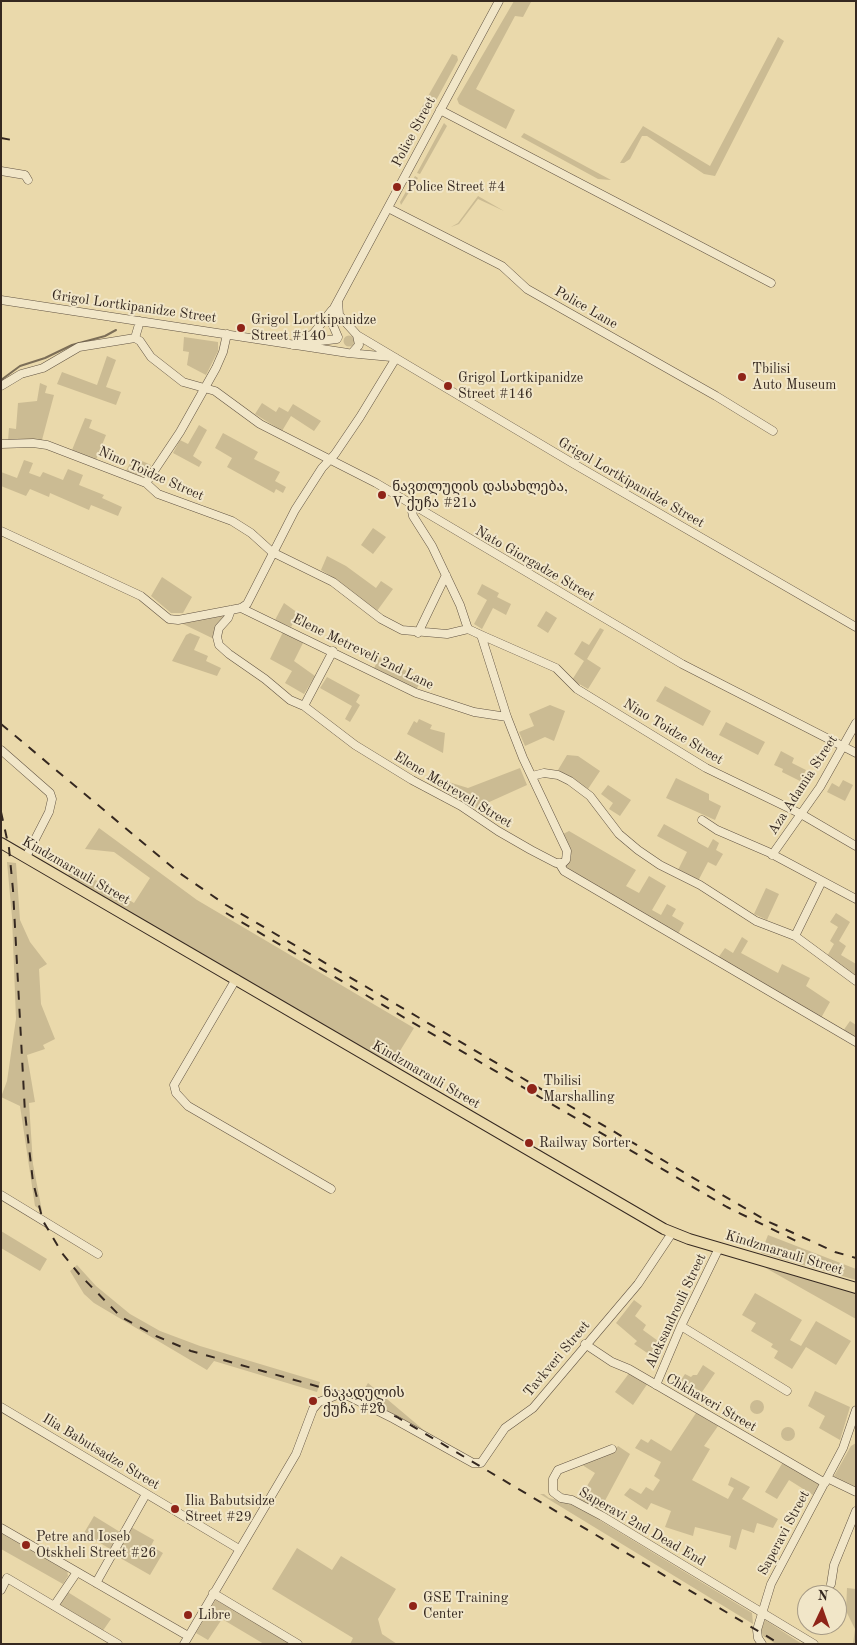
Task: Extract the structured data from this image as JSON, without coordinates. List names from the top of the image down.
{
  "streets": {
    "main road": ["Kindzmarauli Street"],
    "street": [
      "Police Street",
      "Grigol Lortkipanidze Street",
      "Police Lane",
      "Nino Toidze Street",
      "Nato Giorgadze Street",
      "Elene Metreveli 2nd Lane",
      "Aza Adamia Street",
      "Elene Metreveli Street",
      "Aleksandrouli Street",
      "Tavkveri Street",
      "Chkhaveri Street",
      "Ilia Babutsadze Street",
      "Saperavi 2nd Dead End",
      "Saperavi Street"
    ]
  },
  "crossings": [
    ["Police Street", "Grigol Lortkipanidze Street"],
    ["Police Street", "Police Lane"],
    ["Nino Toidze Street", "Aza Adamia Street"],
    ["Nato Giorgadze Street", "Aza Adamia Street"],
    ["Kindzmarauli Street", "Aleksandrouli Street"],
    ["Kindzmarauli Street", "Tavkveri Street"],
    ["Aleksandrouli Street", "Chkhaveri Street"],
    ["Tavkveri Street", "Chkhaveri Street"],
    ["Tavkveri Street", "Ilia Babutsadze Street"],
    ["Chkhaveri Street", "Saperavi Street"],
    ["Saperavi 2nd Dead End", "Saperavi Street"]
  ],
  "places": [
    "Police Street #4",
    "Grigol Lortkipanidze Street #140",
    "Tbilisi Auto Museum",
    "Grigol Lortkipanidze Street #146",
    "ნავთლუღის დასახლება, V ქუჩა #21ა",
    "Tbilisi Marshalling",
    "Railway Sorter",
    "ნაკადულის ქუჩა #2ზ",
    "Ilia Babutsidze Street #29",
    "Petre and Ioseb Otskheli Street #26",
    "GSE Training Center",
    "Libre"
  ],
  "north": "top"
}
